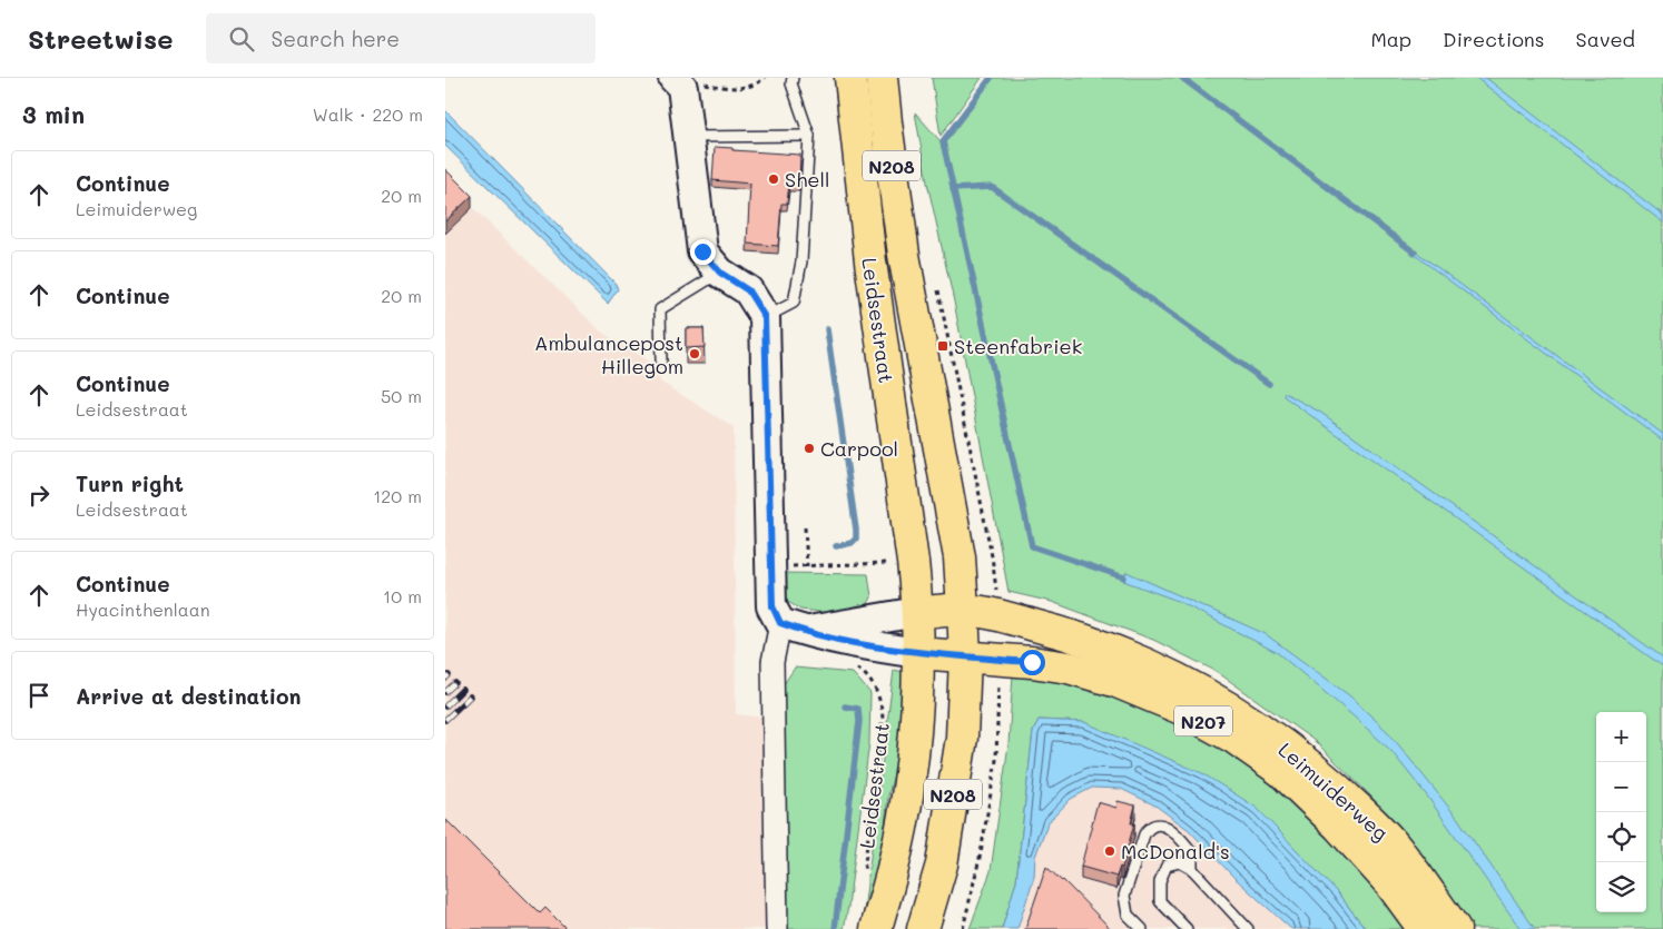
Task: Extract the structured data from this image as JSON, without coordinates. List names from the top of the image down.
{
  "streets": {
    "main road": [
      "N208",
      "Leidsestraat",
      "N207",
      "Leimuiderweg"
    ]
  },
  "crossings": [
    ["Leidsestraat", "N207"],
    ["Leidsestraat", "Leimuiderweg"],
    ["N207", "Leimuiderweg"]
  ],
  "places": {
    "other": [
      "Shell",
      "Ambulancepost Hillegom",
      "Carpool",
      "McDonald's"
    ],
    "transit": ["Steenfabriek"]
  },
  "page": {
    "header": "Streetwise",
    "search": "Search here",
    "nav": ["Map", "Directions", "Saved"],
    "heading": ["3 min", "Walk · 220 m"],
    "list": [
      ["Continue", "Leimuiderweg", "20 m"],
      ["Continue", "20 m"],
      ["Continue", "Leidsestraat", "50 m"],
      ["Turn right", "Leidsestraat", "120 m"],
      ["Continue", "Hyacinthenlaan", "10 m"],
      "Arrive at destination"
    ],
    "map_buttons": ["+", "−"]
  }
}
